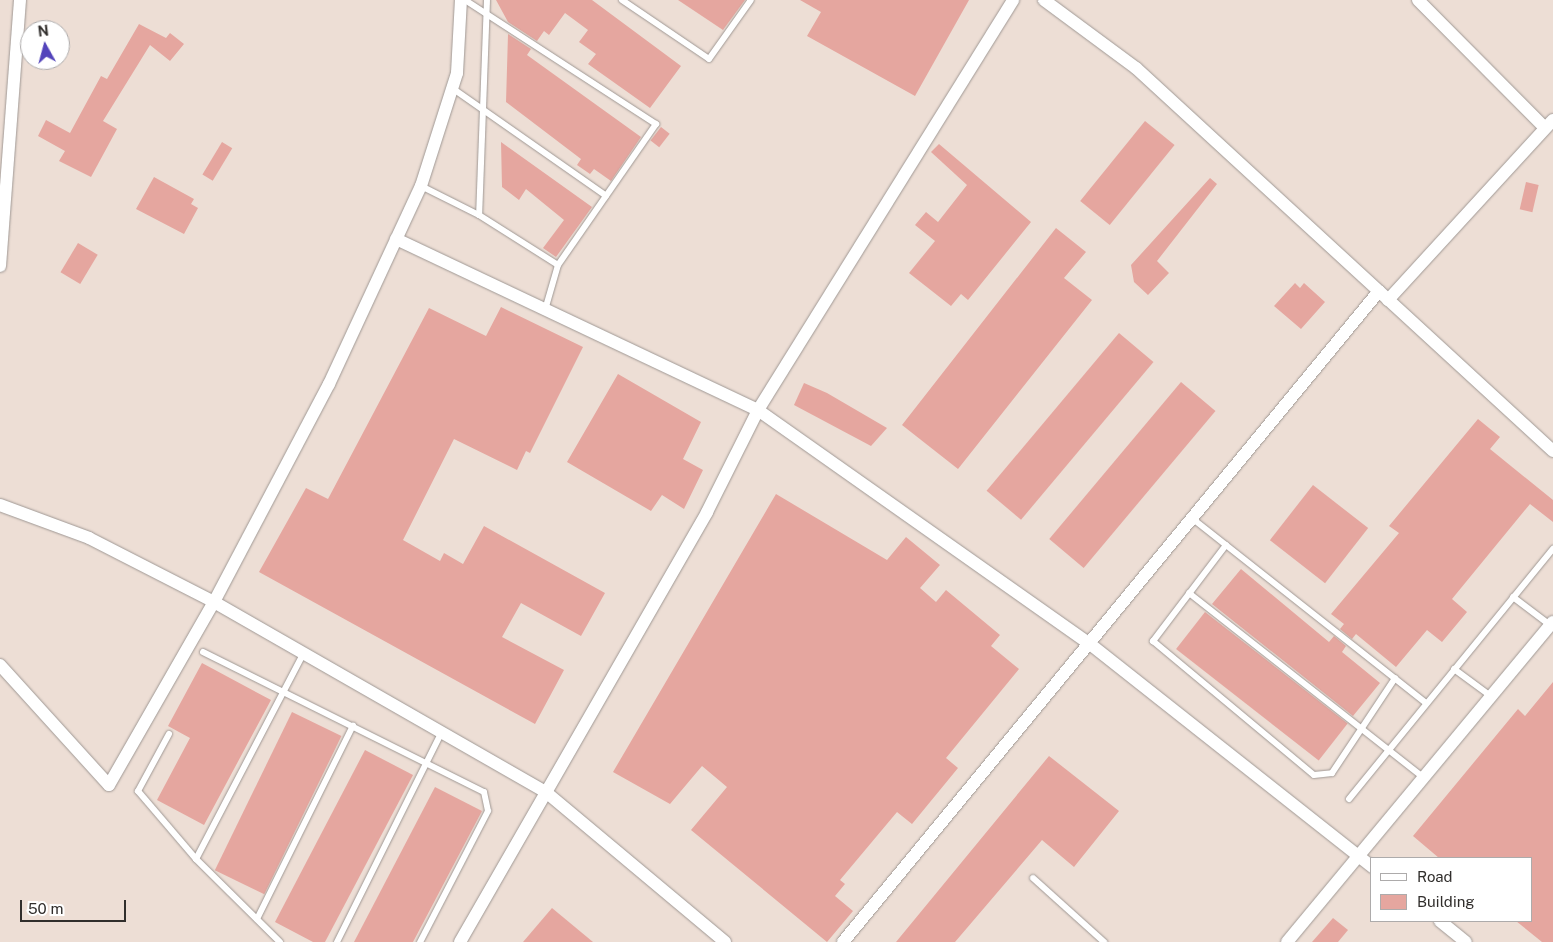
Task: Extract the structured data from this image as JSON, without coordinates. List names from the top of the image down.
{
  "legend": ["Road", "Building"],
  "scale_bar": "50 m",
  "north": "top"
}
